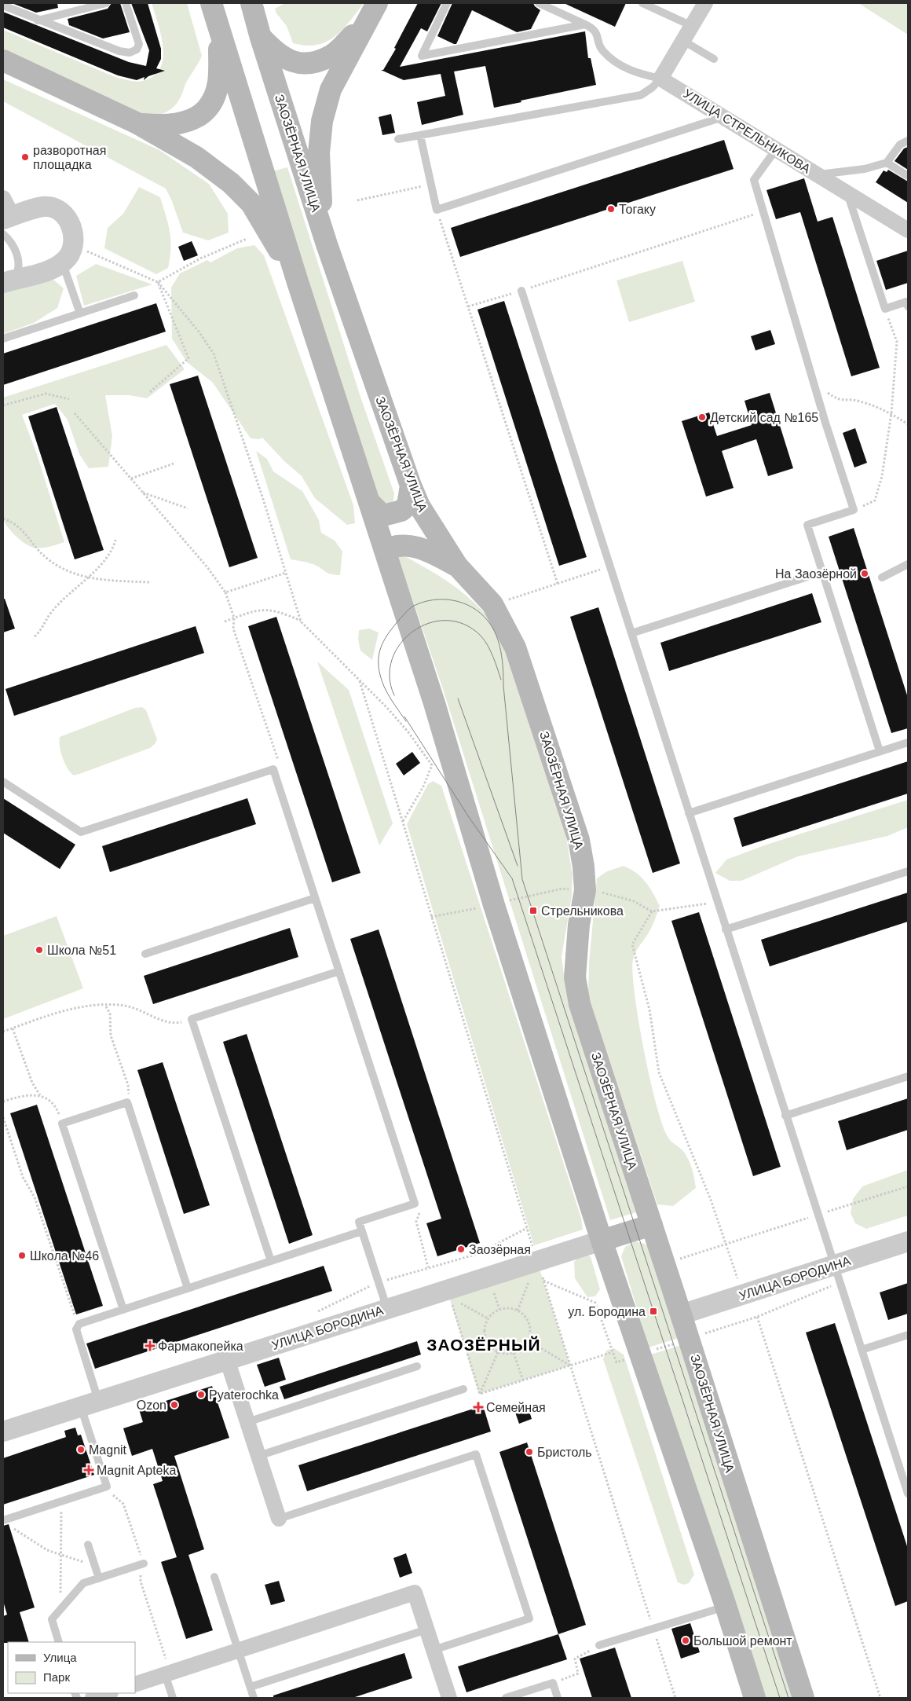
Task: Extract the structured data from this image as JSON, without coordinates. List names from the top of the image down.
{
  "streets": {
    "main road": ["ЗАОЗЁРНАЯ УЛИЦА", "УЛИЦА БОРОДИНА"],
    "street": ["УЛИЦА СТРЕЛЬНИКОВА"]
  },
  "crossings": [
    ["ЗАОЗЁРНАЯ УЛИЦА", "УЛИЦА БОРОДИНА"]
  ],
  "districts": ["ЗАОЗЁРНЫЙ"],
  "places": {
    "other": [
      "разворотная площадка",
      "Тогаку",
      "Детский сад №165",
      "На Заозёрной",
      "Школа №51",
      "Заозёрная",
      "Школа №46",
      "Pyaterochka",
      "Ozon",
      "Magnit",
      "Бристоль",
      "Большой ремонт"
    ],
    "transit": ["Стрельникова", "ул. Бородина"],
    "health": ["Фармакопейка", "Семейная", "Magnit Apteka"]
  },
  "legend": ["Улица", "Парк"]
}
